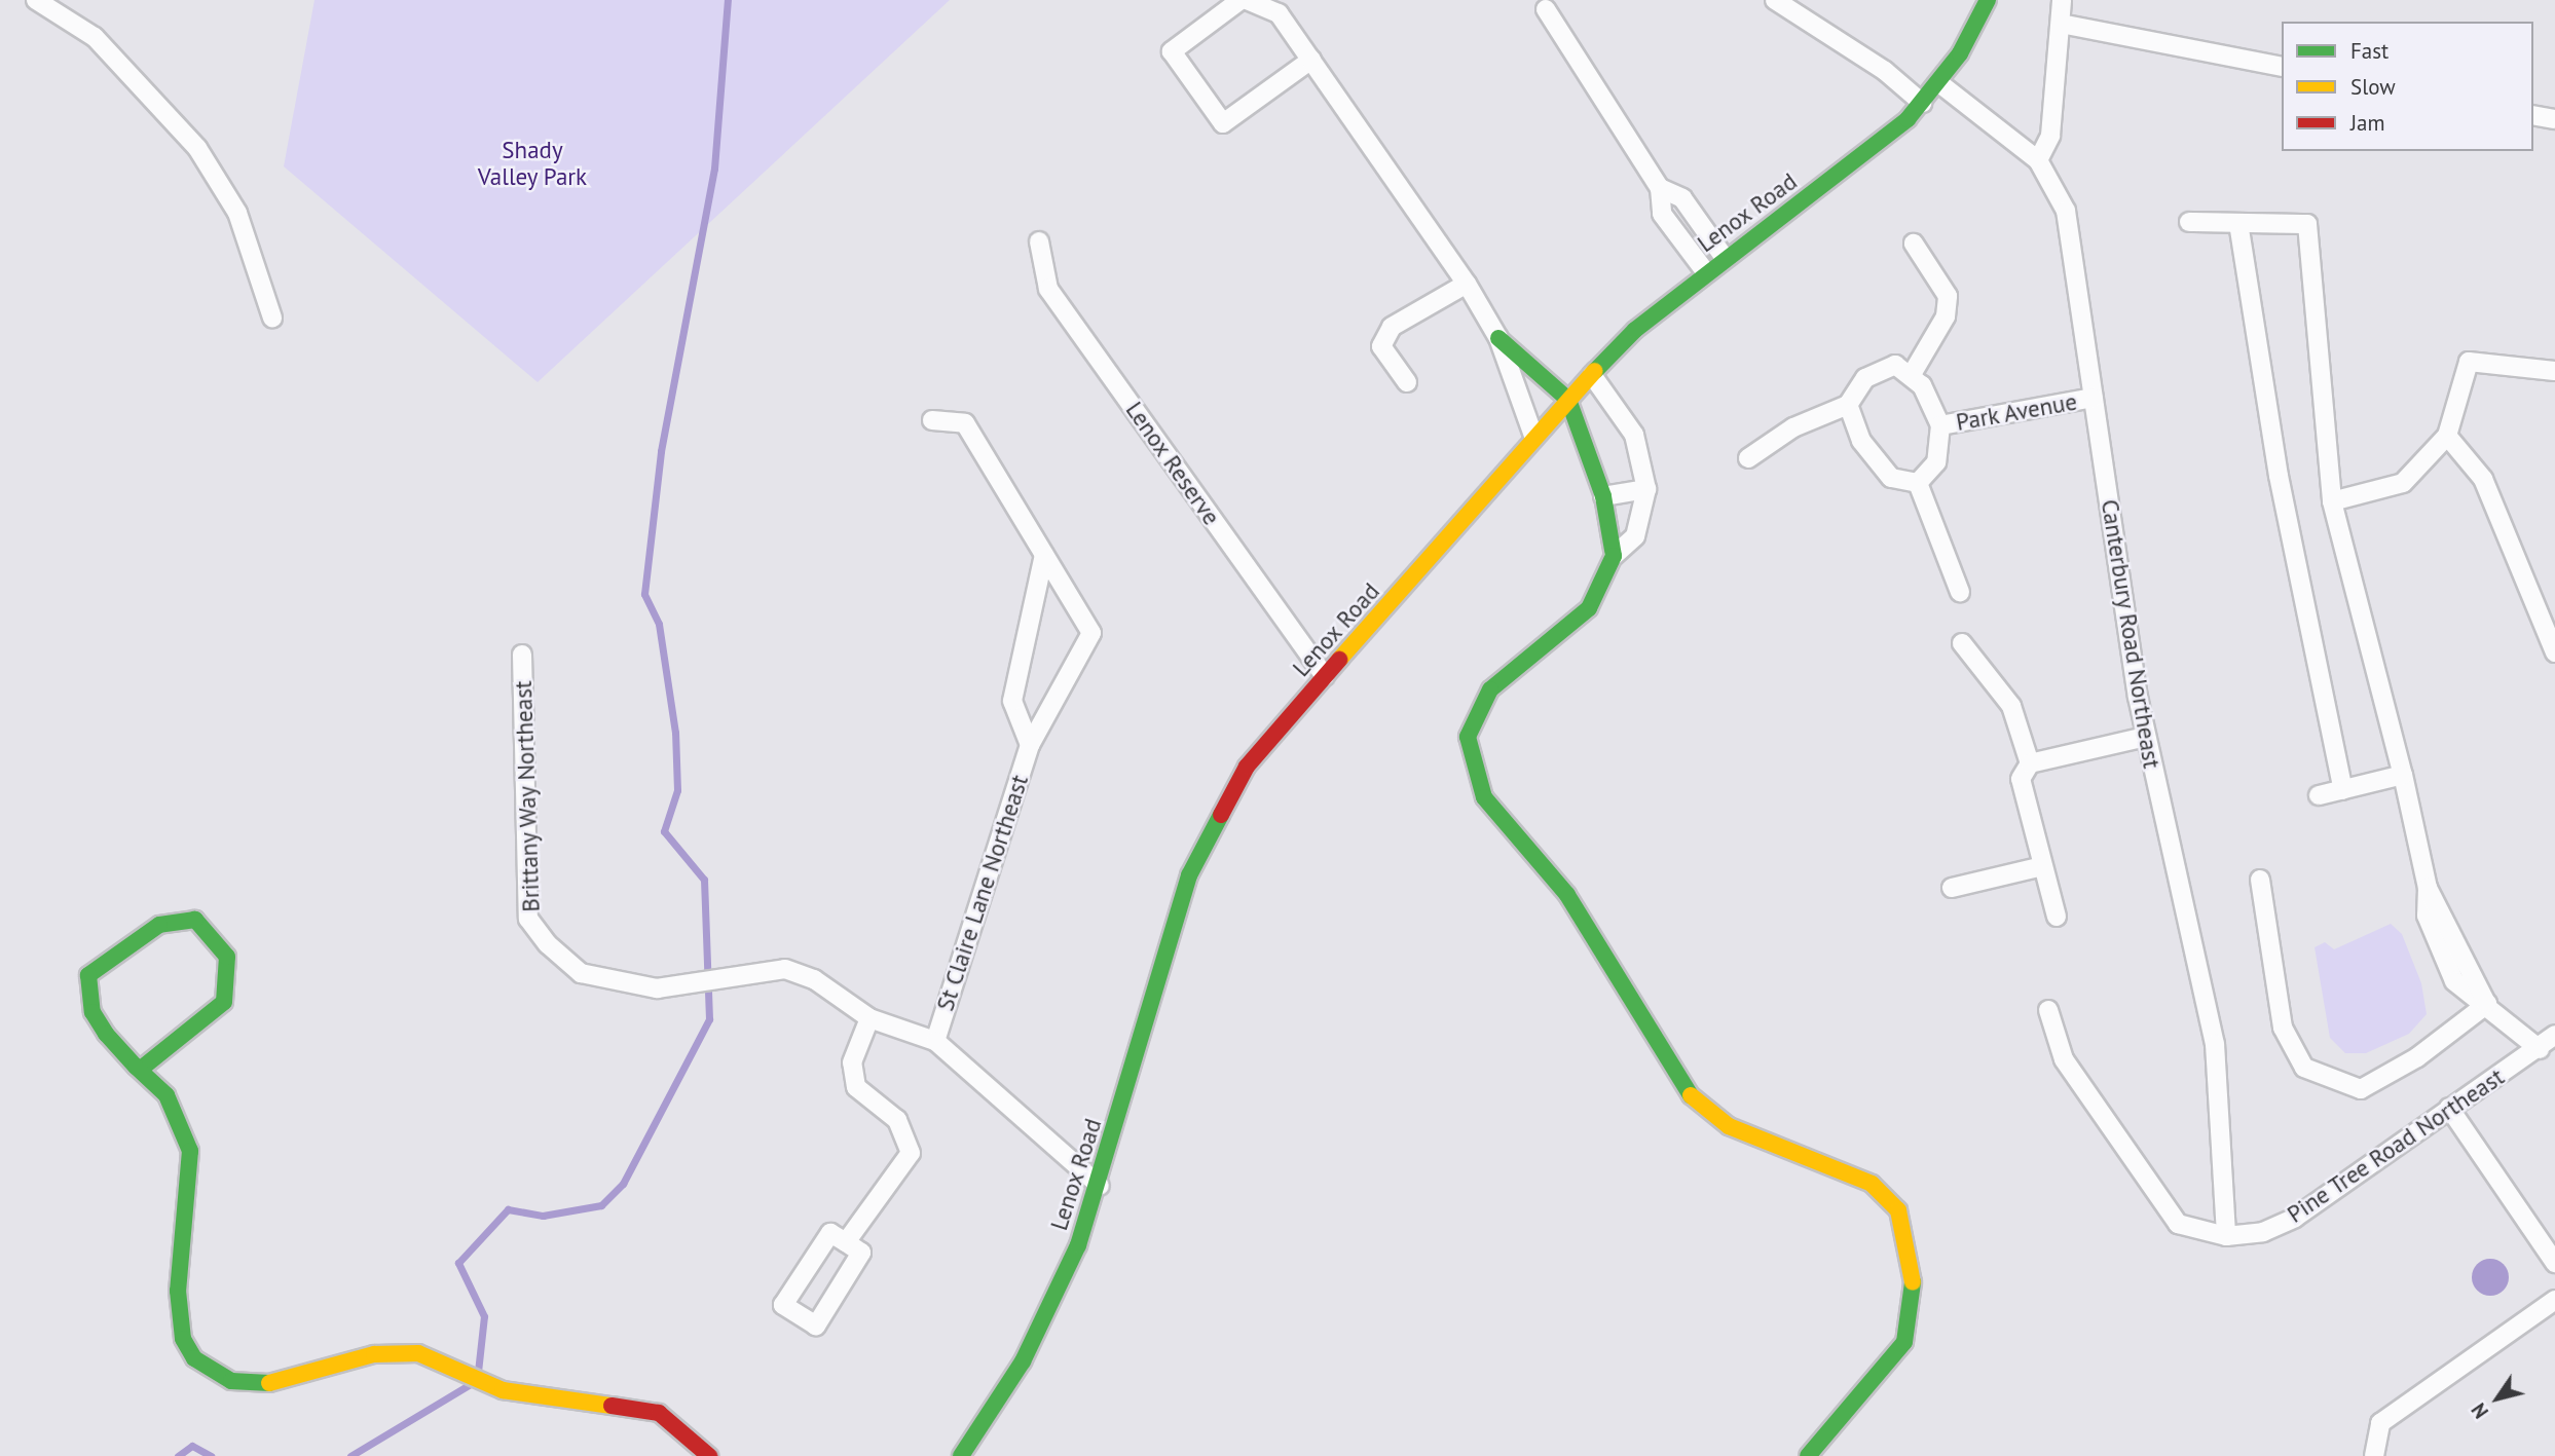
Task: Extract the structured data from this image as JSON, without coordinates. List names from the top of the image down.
{
  "streets": {
    "street": [
      "Lenox Road",
      "Park Avenue",
      "Lenox Reserve",
      "Canterbury Road Northeast",
      "Brittany Way Northeast",
      "St Claire Lane Northeast",
      "Pine Tree Road Northeast"
    ]
  },
  "crossings": [
    ["Lenox Road", "Lenox Reserve"],
    ["Lenox Road", "Canterbury Road Northeast"],
    ["Park Avenue", "Canterbury Road Northeast"],
    ["Canterbury Road Northeast", "Pine Tree Road Northeast"],
    ["Brittany Way Northeast", "St Claire Lane Northeast"]
  ],
  "parks": ["Shady Valley Park"],
  "legend": ["Fast", "Slow", "Jam"],
  "north": "bottom left"
}
